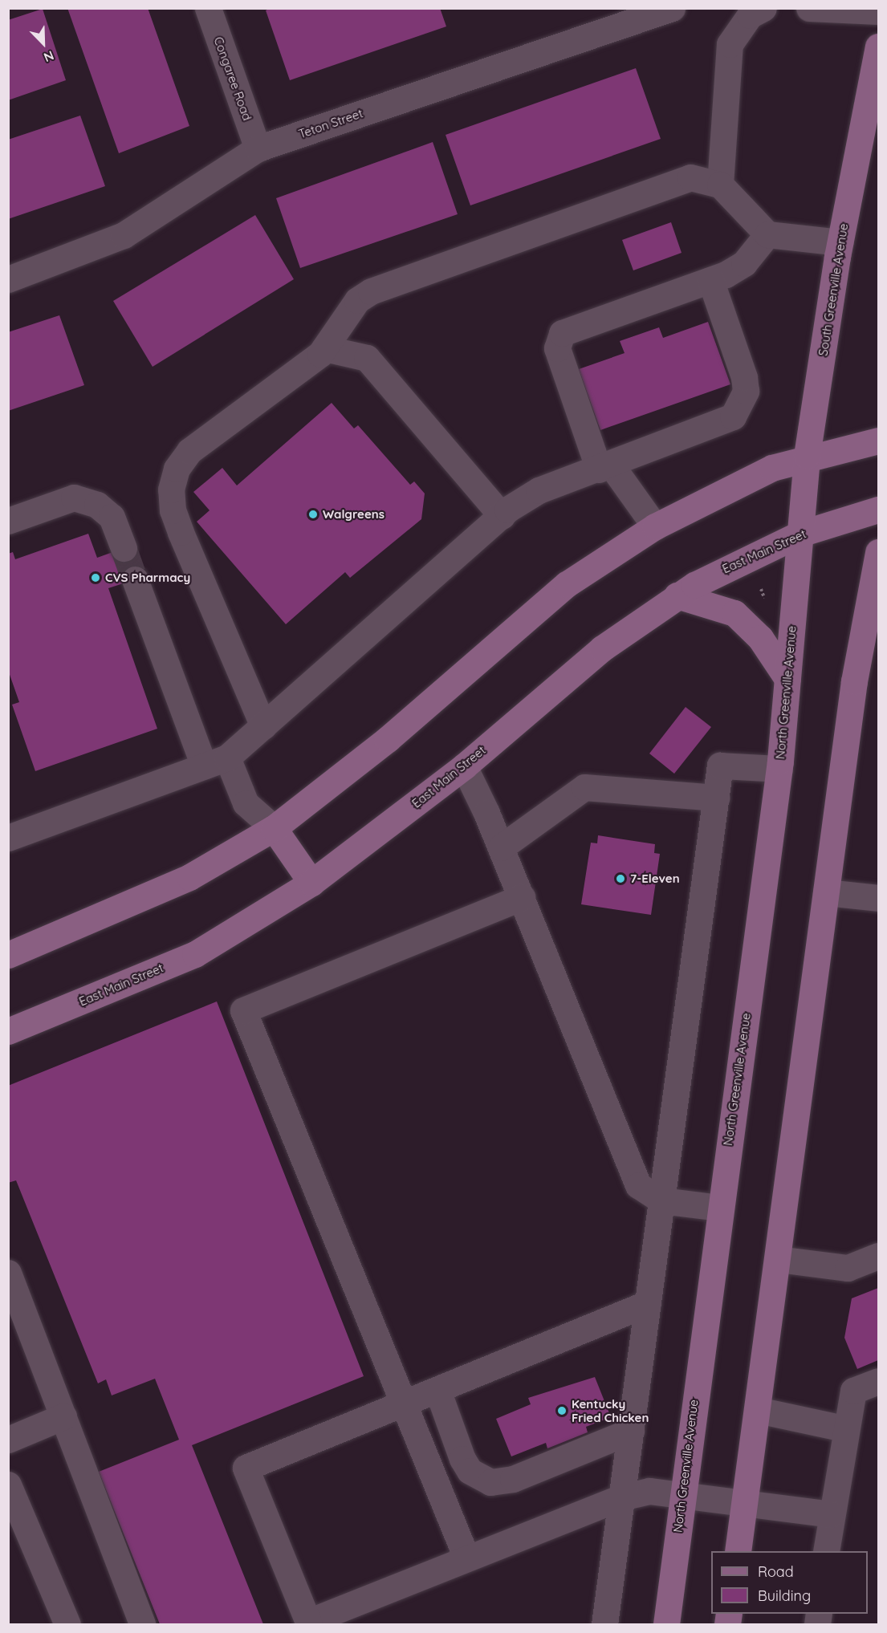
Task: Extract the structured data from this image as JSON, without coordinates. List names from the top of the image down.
{
  "streets": {
    "main road": ["South Greenville Avenue", "East Main Street", "North Greenville Avenue"],
    "street": ["Congaree Road", "Teton Street"]
  },
  "crossings": [
    ["Congaree Road", "Teton Street"],
    ["South Greenville Avenue", "East Main Street"],
    ["South Greenville Avenue", "North Greenville Avenue"],
    ["East Main Street", "North Greenville Avenue"]
  ],
  "places": [
    "Walgreens",
    "CVS Pharmacy",
    "7-Eleven",
    "Kentucky Fried Chicken"
  ],
  "legend": ["Road", "Building"],
  "north": "bottom right"
}
